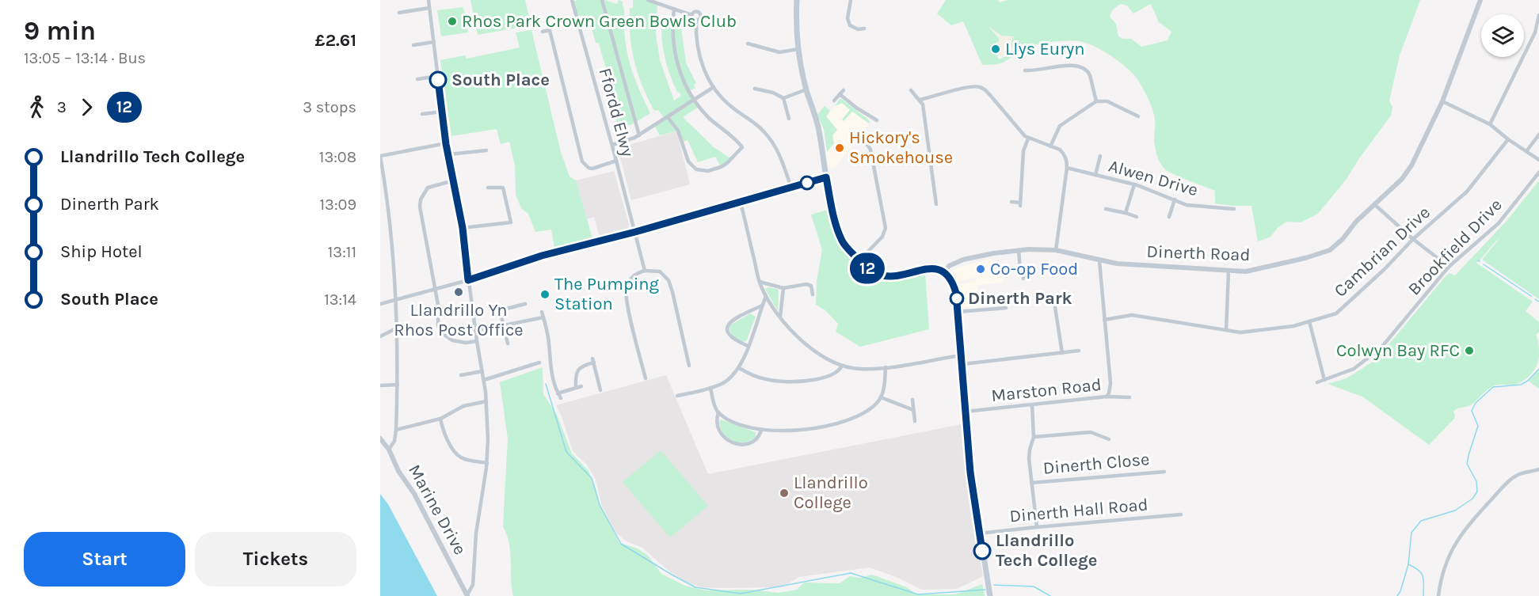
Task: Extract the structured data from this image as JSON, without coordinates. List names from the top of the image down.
{
  "streets": {
    "street": [
      "Ffordd Elwy",
      "Alwen Drive",
      "Brookfield Drive",
      "Cambrian Drive",
      "Dinerth Road",
      "Marston Road",
      "Dinerth Close",
      "Marine Drive",
      "Dinerth Hall Road"
    ]
  },
  "places": [
    "Rhos Park Crown Green Bowls Club",
    "Llys Euryn",
    "South Place",
    "Hickory's Smokehouse",
    "Co-op Food",
    "Llandrillo Yn Rhos Post Office",
    "The Pumping Station",
    "Dinerth Park",
    "Colwyn Bay RFC",
    "Llandrillo College",
    "Llandrillo Tech College"
  ],
  "lines": ["bus line 12"],
  "page": {
    "heading": ["9 min", "13:05 – 13:14 · Bus", "£2.61"],
    "on_map": "12",
    "legs": ["3", "12", "3 stops"],
    "list": [
      {
        "name": "Llandrillo Tech College",
        "value": "13:08"
      },
      {
        "name": "Dinerth Park",
        "value": "13:09"
      },
      {
        "name": "Ship Hotel",
        "value": "13:11"
      },
      {
        "name": "South Place",
        "value": "13:14"
      }
    ],
    "buttons": ["Start", "Tickets"]
  }
}
